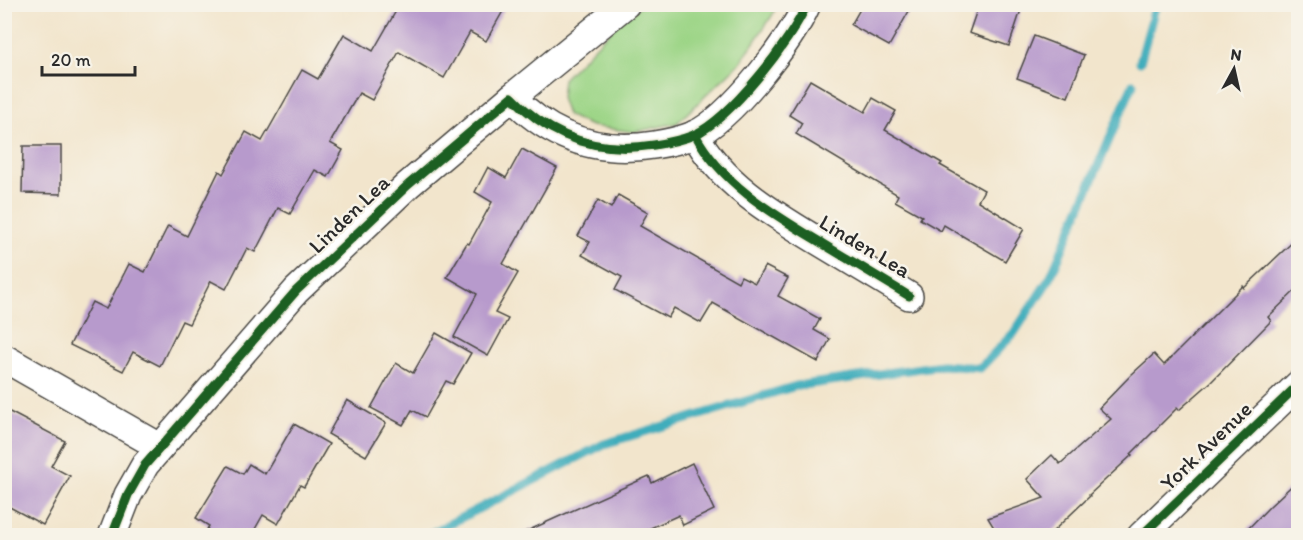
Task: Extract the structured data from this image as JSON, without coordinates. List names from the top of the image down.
{
  "streets": {
    "street": ["Linden Lea", "York Avenue"]
  },
  "scale_bar": "20 m",
  "north": "top"
}
